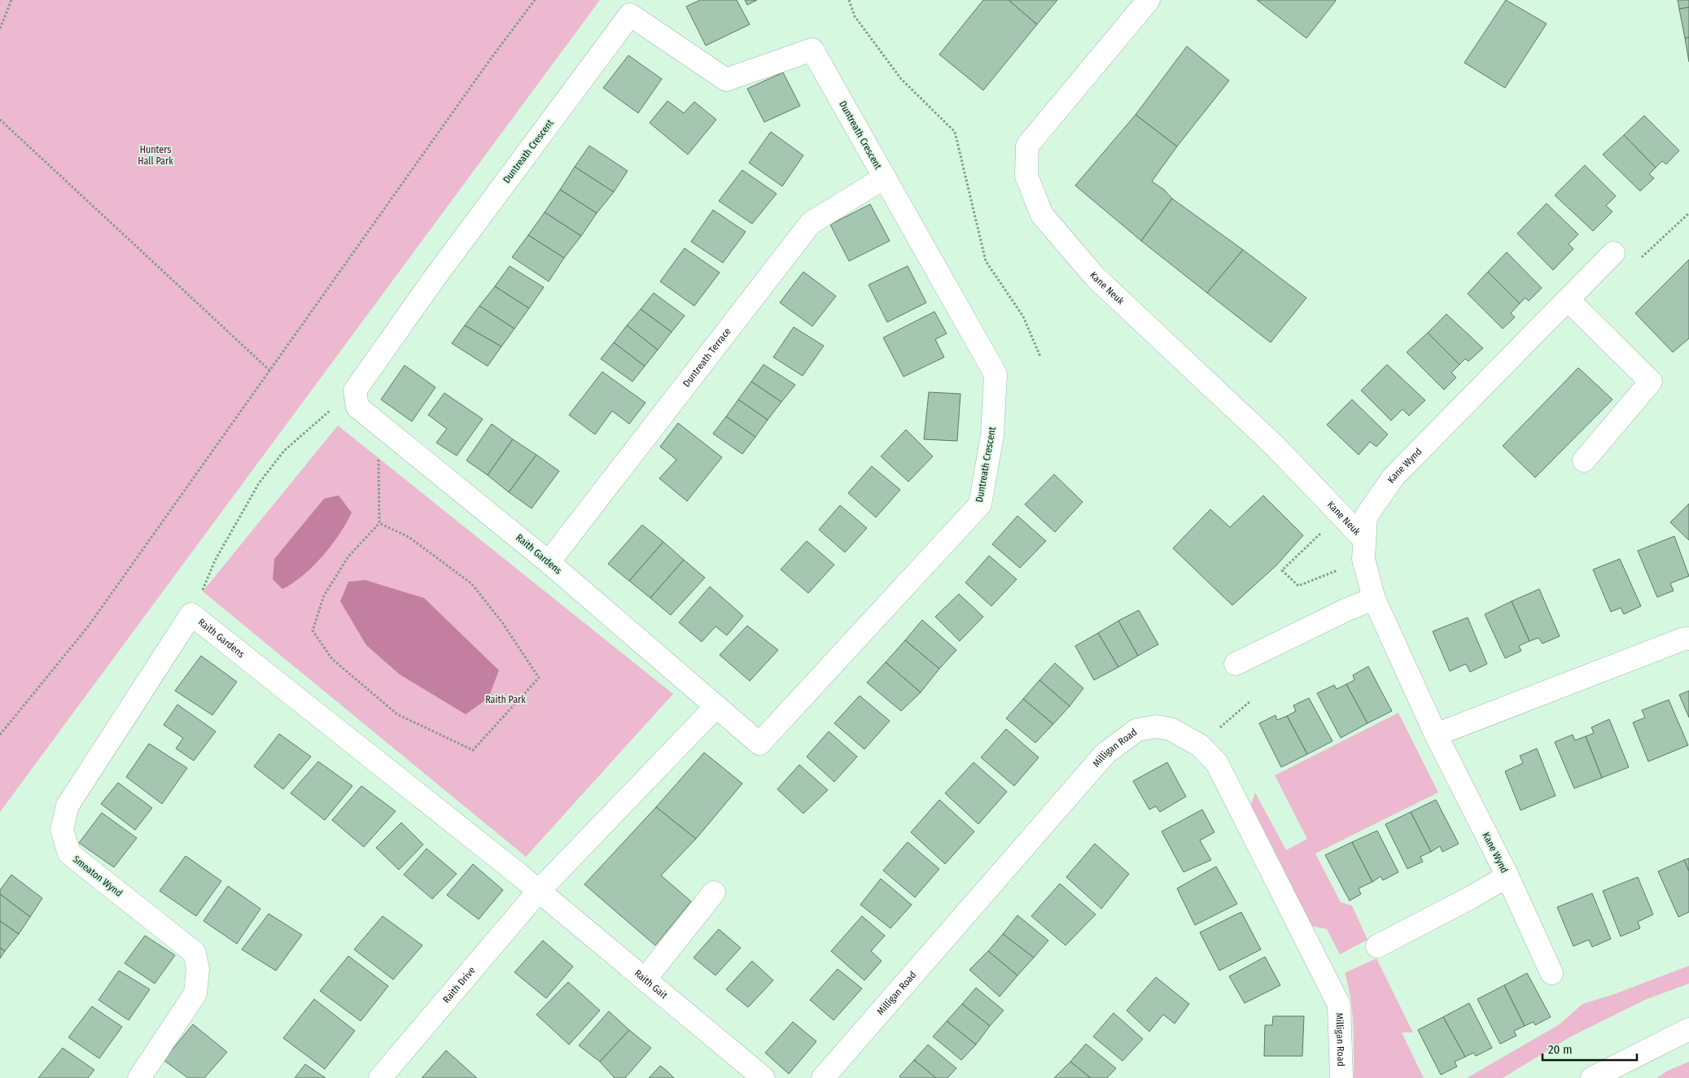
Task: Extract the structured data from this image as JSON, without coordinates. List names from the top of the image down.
{
  "streets": {
    "street": [
      "Duntreath Crescent",
      "Kane Neuk",
      "Duntreath Terrace",
      "Kane Wynd",
      "Raith Gardens",
      "Milligan Road",
      "Smeaton Wynd",
      "Raith Drive",
      "Raith Gait"
    ]
  },
  "crossings": [
    ["Duntreath Crescent", "Duntreath Terrace"],
    ["Duntreath Crescent", "Raith Gardens"],
    ["Duntreath Crescent", "Raith Drive"],
    ["Kane Neuk", "Kane Wynd"],
    ["Duntreath Terrace", "Raith Gardens"],
    ["Raith Gardens", "Smeaton Wynd"],
    ["Raith Gardens", "Raith Drive"],
    ["Raith Gardens", "Raith Gait"],
    ["Raith Drive", "Raith Gait"]
  ],
  "parks": ["Hunters Hall Park", "Raith Park"],
  "scale_bar": "20 m"
}
